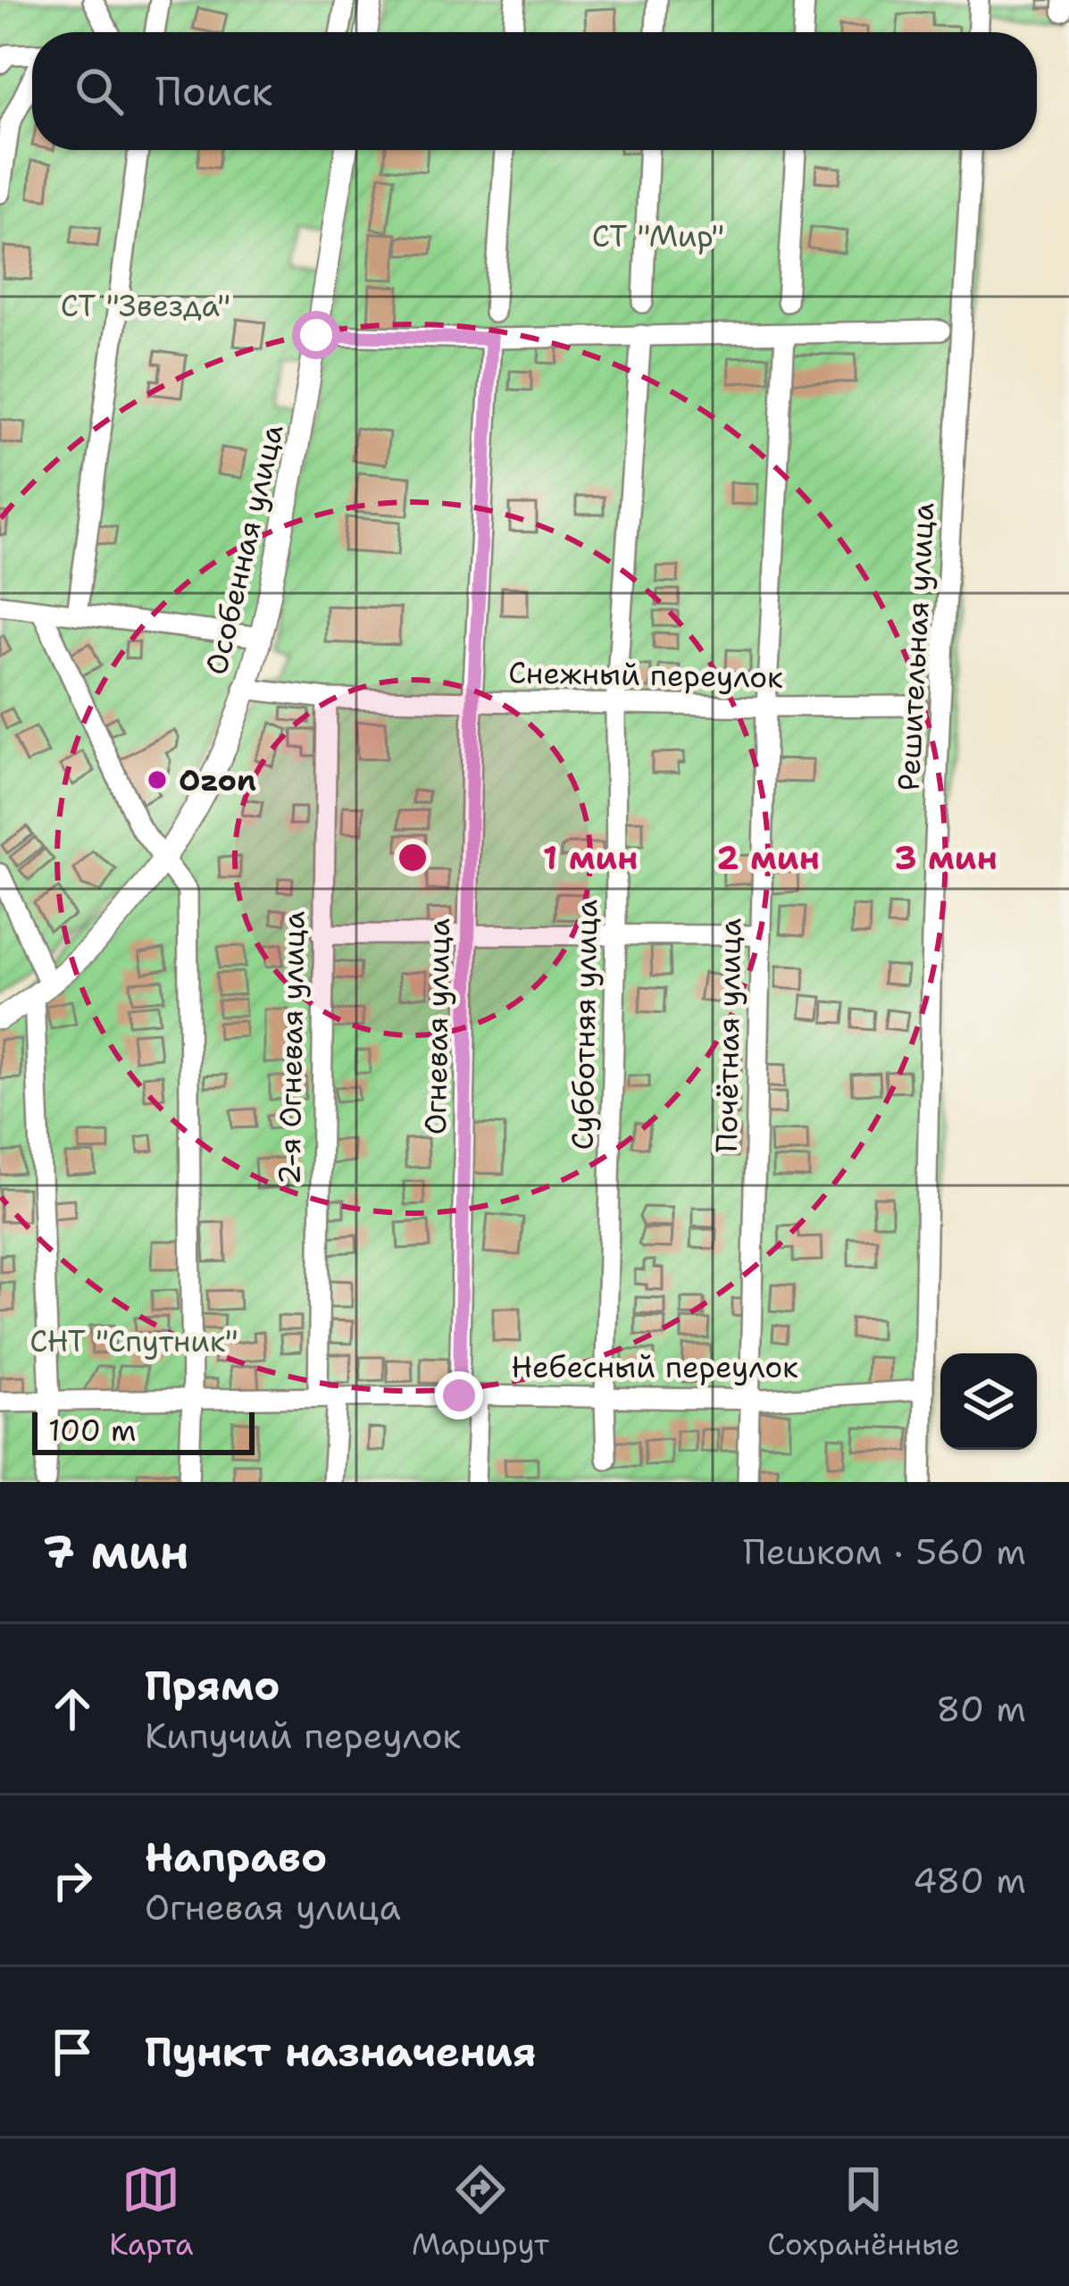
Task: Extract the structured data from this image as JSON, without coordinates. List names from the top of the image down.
{
  "streets": {
    "main road": ["Особенная улица"],
    "street": [
      "Решительная улица",
      "Снежный переулок",
      "Субботняя улица",
      "Огневая улица",
      "Почётная улица",
      "2-я Огневая улица",
      "Небесный переулок"
    ]
  },
  "crossings": [
    ["Особенная улица", "Снежный переулок"],
    ["Решительная улица", "Небесный переулок"],
    ["Снежный переулок", "Субботняя улица"],
    ["Снежный переулок", "Огневая улица"],
    ["Снежный переулок", "Почётная улица"],
    ["Снежный переулок", "2-я Огневая улица"],
    ["Субботняя улица", "Небесный переулок"],
    ["Огневая улица", "Небесный переулок"],
    ["Почётная улица", "Небесный переулок"],
    ["2-я Огневая улица", "Небесный переулок"]
  ],
  "parks": ["СТ \"Мир\"", "СТ \"Звезда\"", "СНТ \"Спутник\""],
  "places": ["Ozon"],
  "scale_bar": "100 m",
  "page": {
    "search": "Поиск",
    "scale": "100 m",
    "heading": ["7 мин", "Пешком · 560 m"],
    "list": [
      ["Прямо", "Кипучий переулок", "80 m"],
      ["Направо", "Огневая улица", "480 m"],
      "Пункт назначения"
    ],
    "nav": ["Карта", "Маршрут", "Сохранённые"]
  },
  "rings": ["1 мин", "2 мин", "3 мин"]
}
